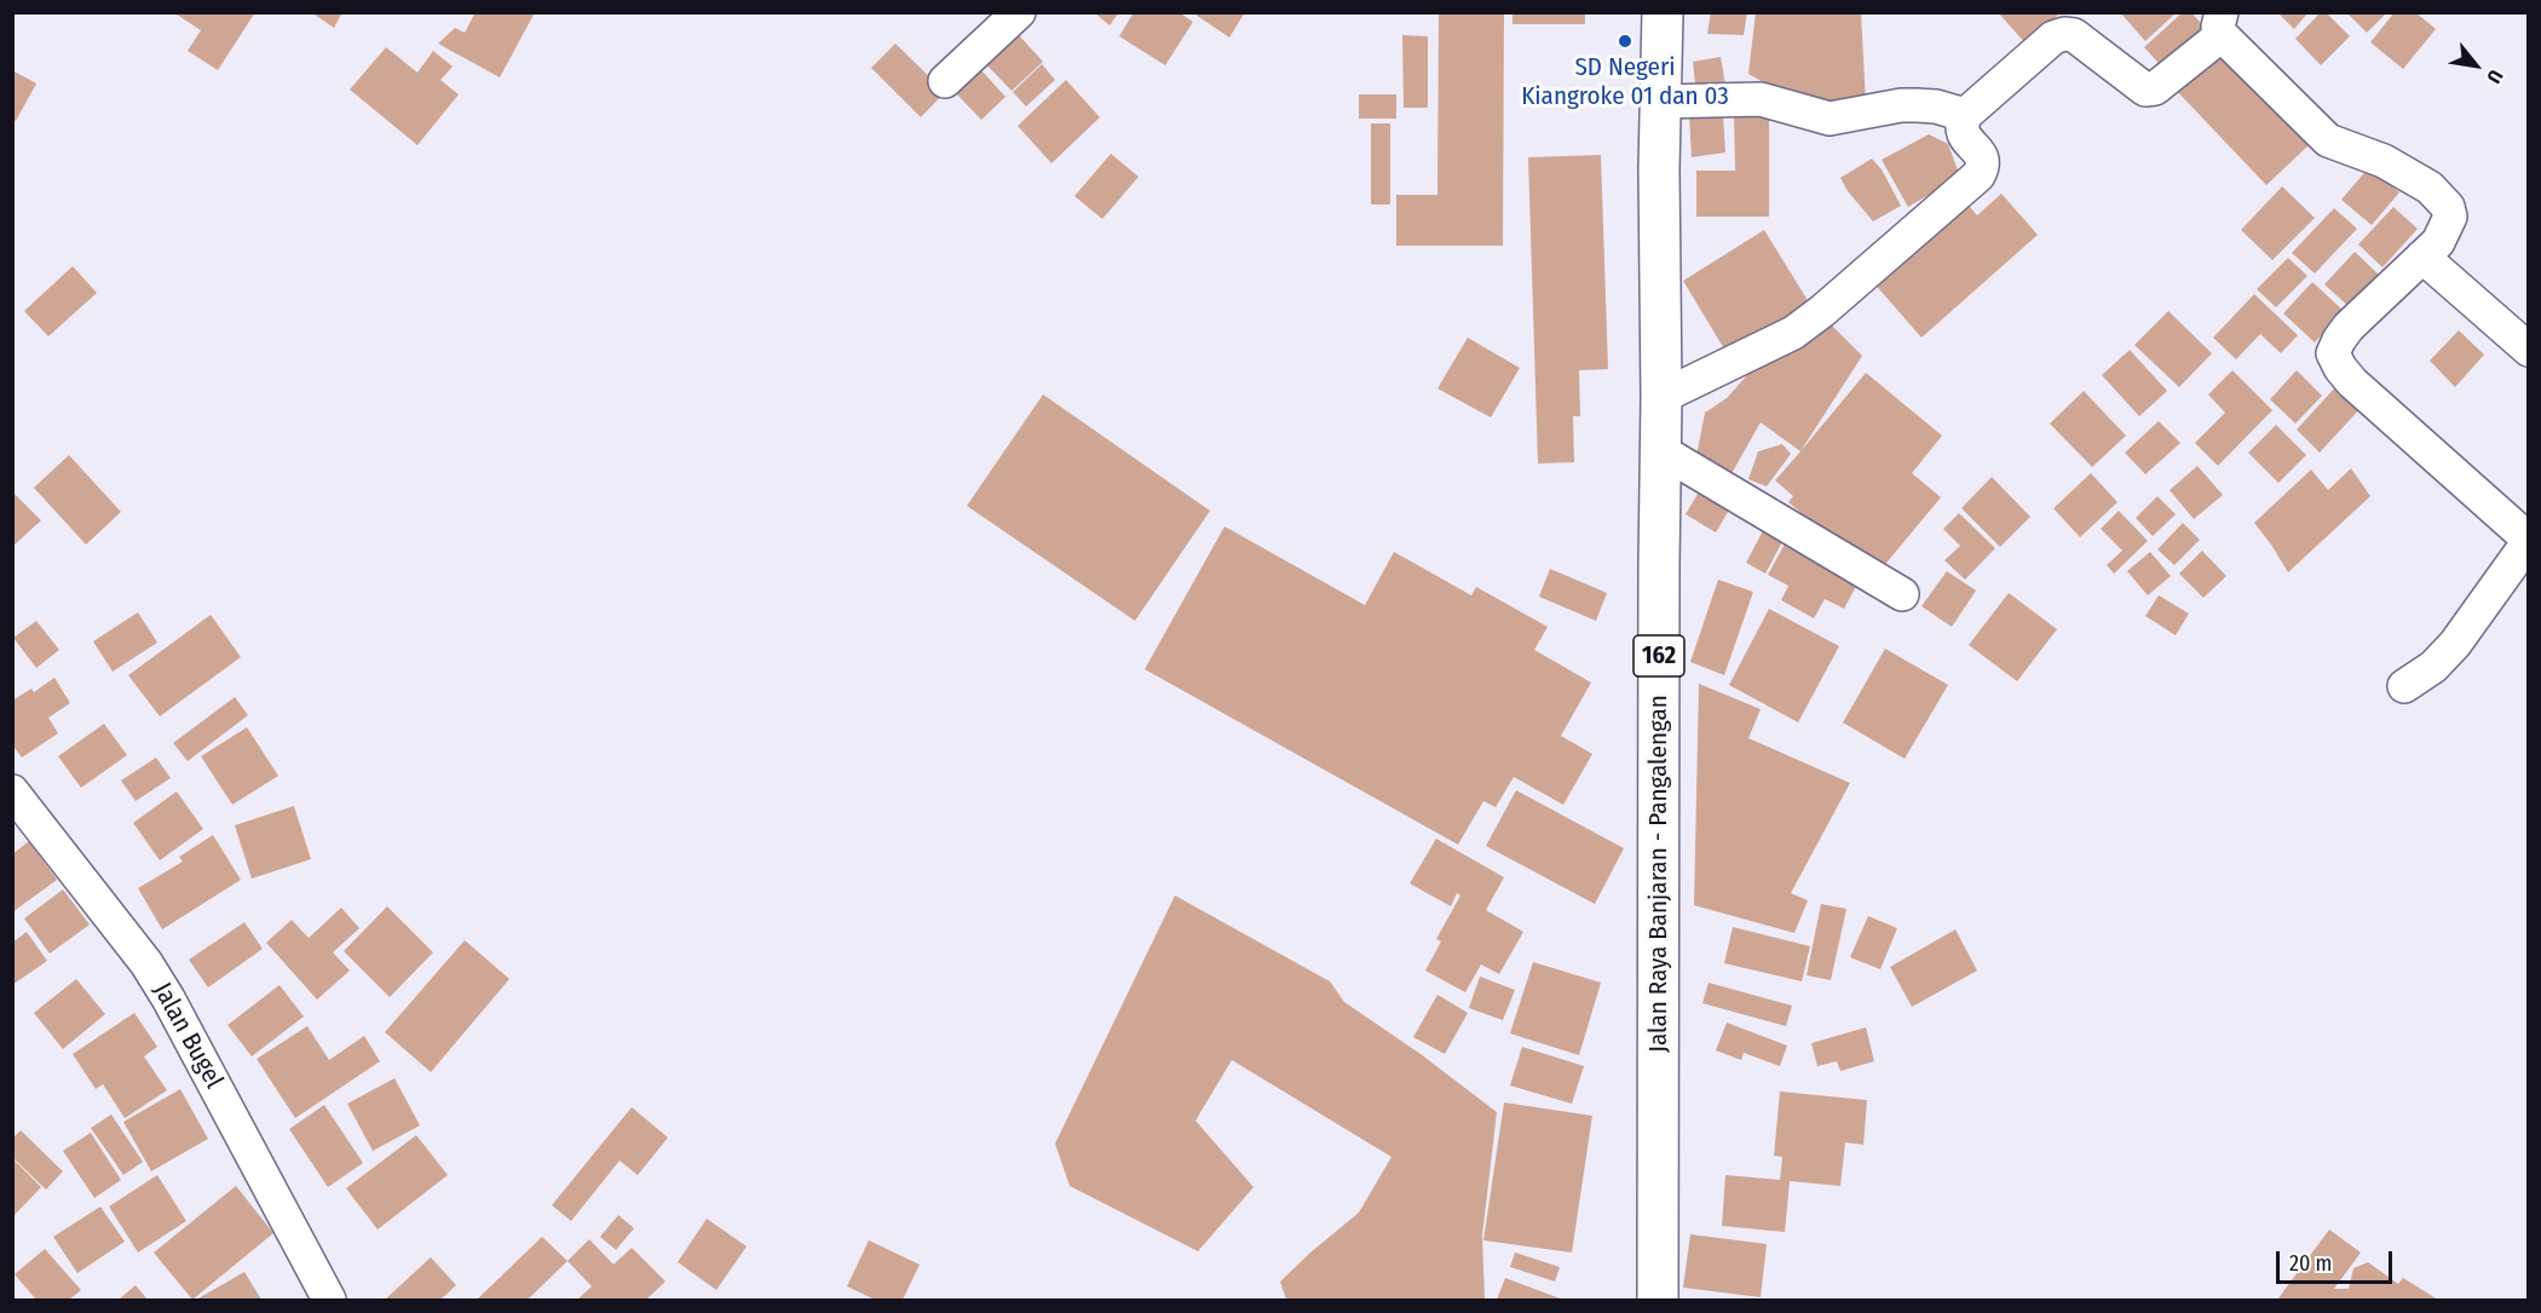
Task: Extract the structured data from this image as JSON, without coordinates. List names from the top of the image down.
{
  "streets": {
    "main road": ["162", "Jalan Raya Banjaran - Pangalengan"],
    "street": ["Jalan Bugel"]
  },
  "places": ["SD Negeri Kiangroke 01 dan 03"],
  "scale_bar": "20 m",
  "north": "bottom right"
}
